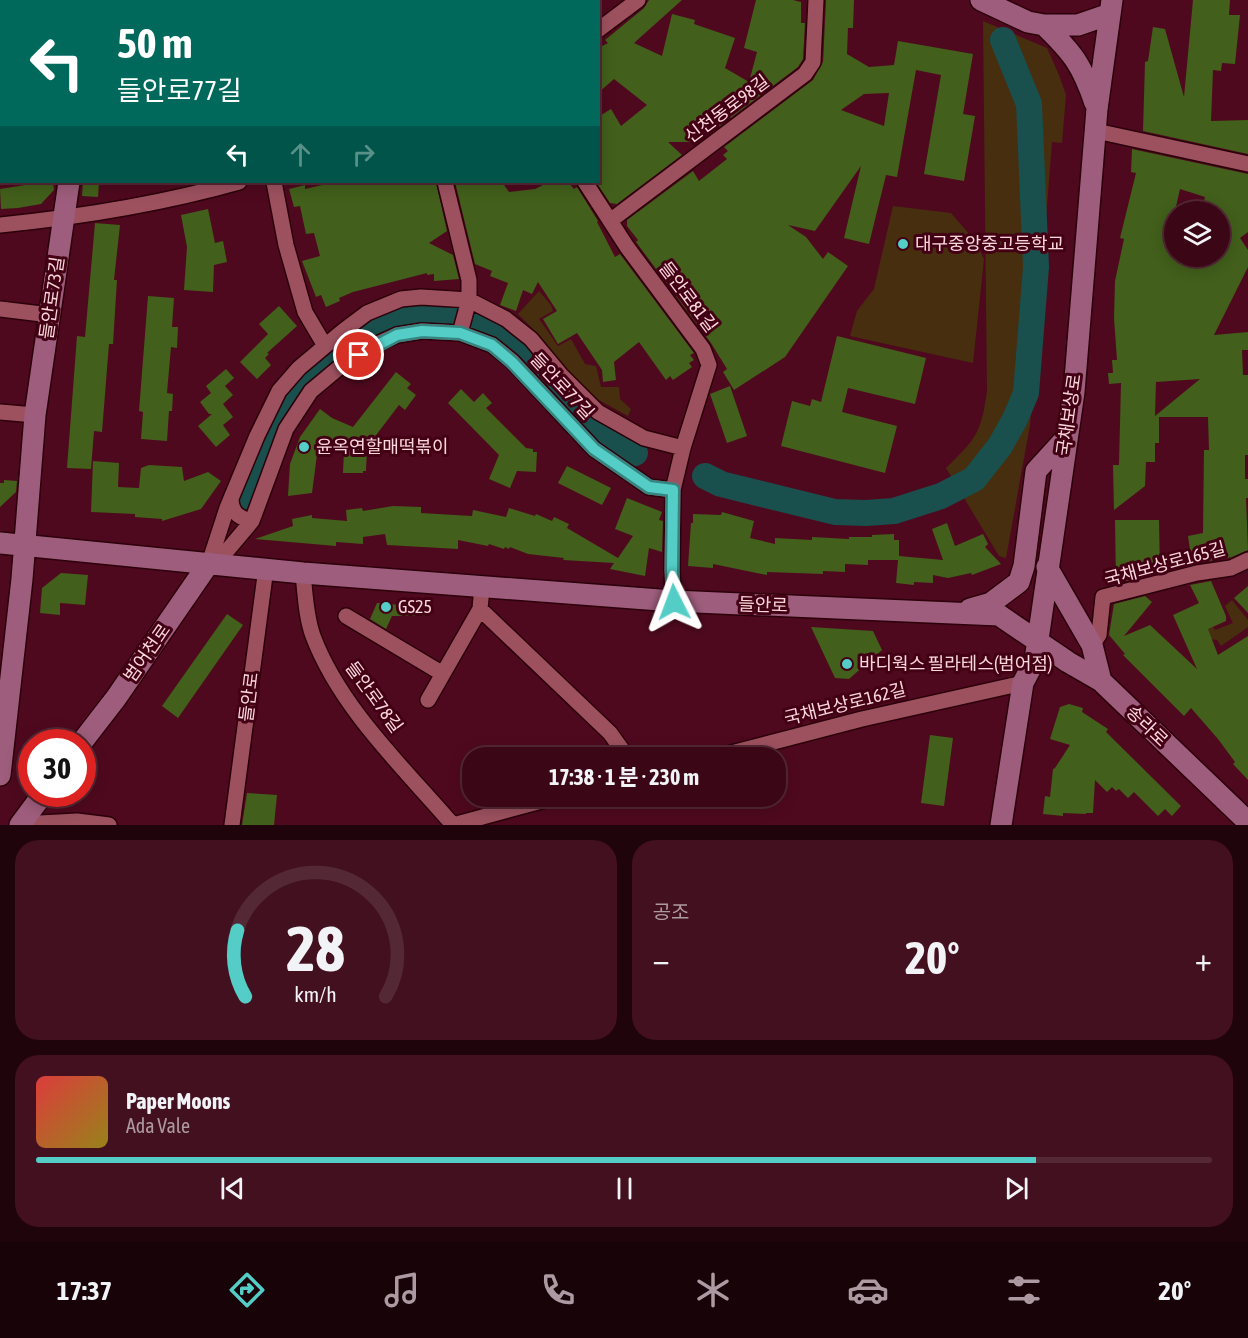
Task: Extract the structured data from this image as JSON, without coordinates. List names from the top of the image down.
{
  "streets": {
    "main road": [
      "들안로73길",
      "국채보상로",
      "들안로",
      "범어천로",
      "송라로"
    ],
    "street": [
      "신천동로98길",
      "들안로81길",
      "들안로77길",
      "국채보상로165길",
      "들안로78길",
      "국채보상로162길"
    ]
  },
  "crossings": [
    ["신천동로98길", "들안로81길"],
    ["들안로73길", "들안로"],
    ["들안로77길", "들안로"],
    ["들안로77길", "범어천로"],
    ["국채보상로", "들안로"],
    ["국채보상로", "국채보상로162길"],
    ["국채보상로", "송라로"],
    ["들안로", "범어천로"],
    ["들안로", "들안로78길"],
    ["들안로", "송라로"]
  ],
  "places": [
    "대구중앙중고등학교",
    "윤옥연할매떡볶이",
    "GS25",
    "바디웍스 필라테스(범어점)"
  ],
  "page": {
    "turn": ["50 m", "들안로77길"],
    "limit": "30",
    "trip": "17:38 · 1 분 · 230 m",
    "tile": "공조",
    "heat": ["−", "20°", "+"],
    "song": ["Paper Moons", "Ada Vale"],
    "tabs": ["17:37", "20°"],
    "gauge": ["28", "km/h"]
  }
}
